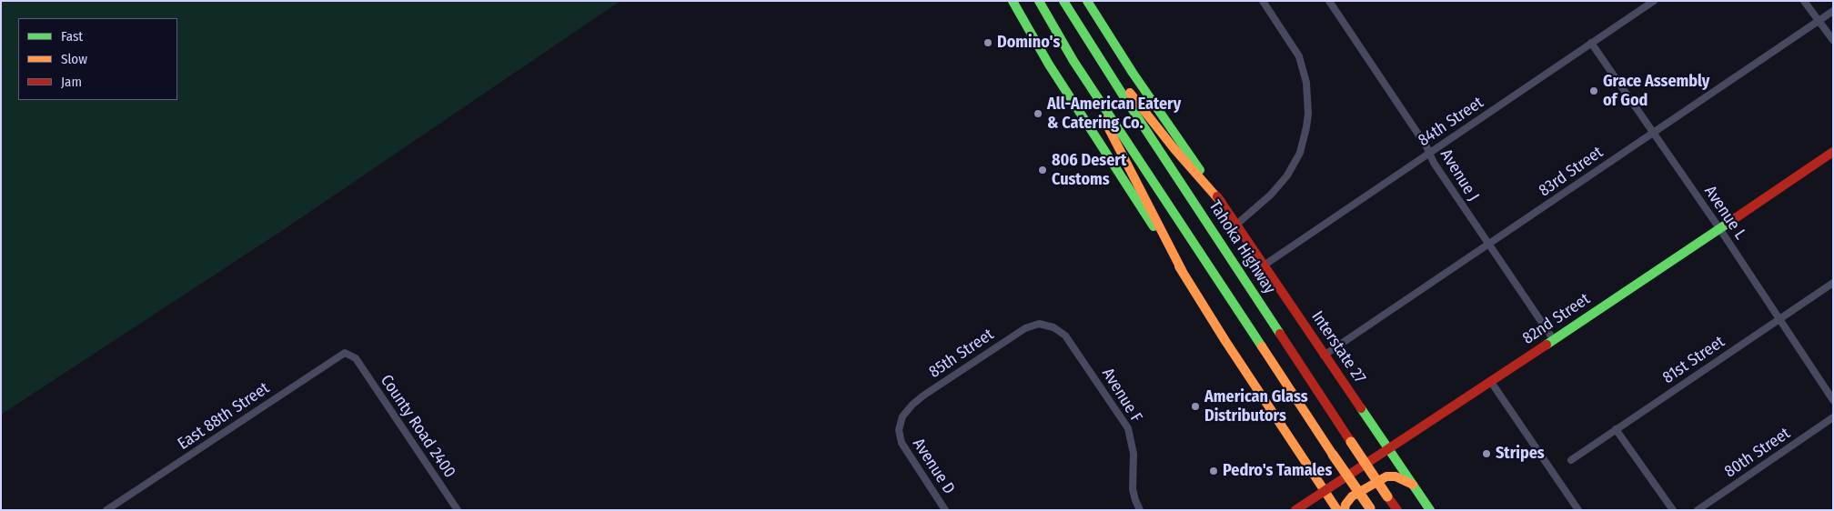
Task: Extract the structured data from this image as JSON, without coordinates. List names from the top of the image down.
{
  "streets": {
    "main road": ["Tahoka Highway", "82nd Street", "Interstate 27"],
    "street": [
      "84th Street",
      "83rd Street",
      "Avenue J",
      "Avenue L",
      "85th Street",
      "81st Street",
      "Avenue F",
      "East 88th Street",
      "County Road 2400",
      "80th Street",
      "Avenue D"
    ]
  },
  "crossings": [
    ["84th Street", "Avenue J"],
    ["84th Street", "Avenue L"],
    ["84th Street", "Interstate 27"],
    ["83rd Street", "Avenue J"],
    ["83rd Street", "Avenue L"],
    ["83rd Street", "Interstate 27"],
    ["Avenue J", "82nd Street"],
    ["Avenue L", "82nd Street"],
    ["Avenue L", "81st Street"],
    ["Tahoka Highway", "Interstate 27"],
    ["82nd Street", "Interstate 27"],
    ["85th Street", "Avenue F"],
    ["85th Street", "Avenue D"],
    ["East 88th Street", "County Road 2400"]
  ],
  "places": [
    "Domino's",
    "Grace Assembly of God",
    "All-American Eatery & Catering Co.",
    "806 Desert Customs",
    "American Glass Distributors",
    "Stripes",
    "Pedro's Tamales"
  ],
  "legend": ["Fast", "Slow", "Jam"]
}
